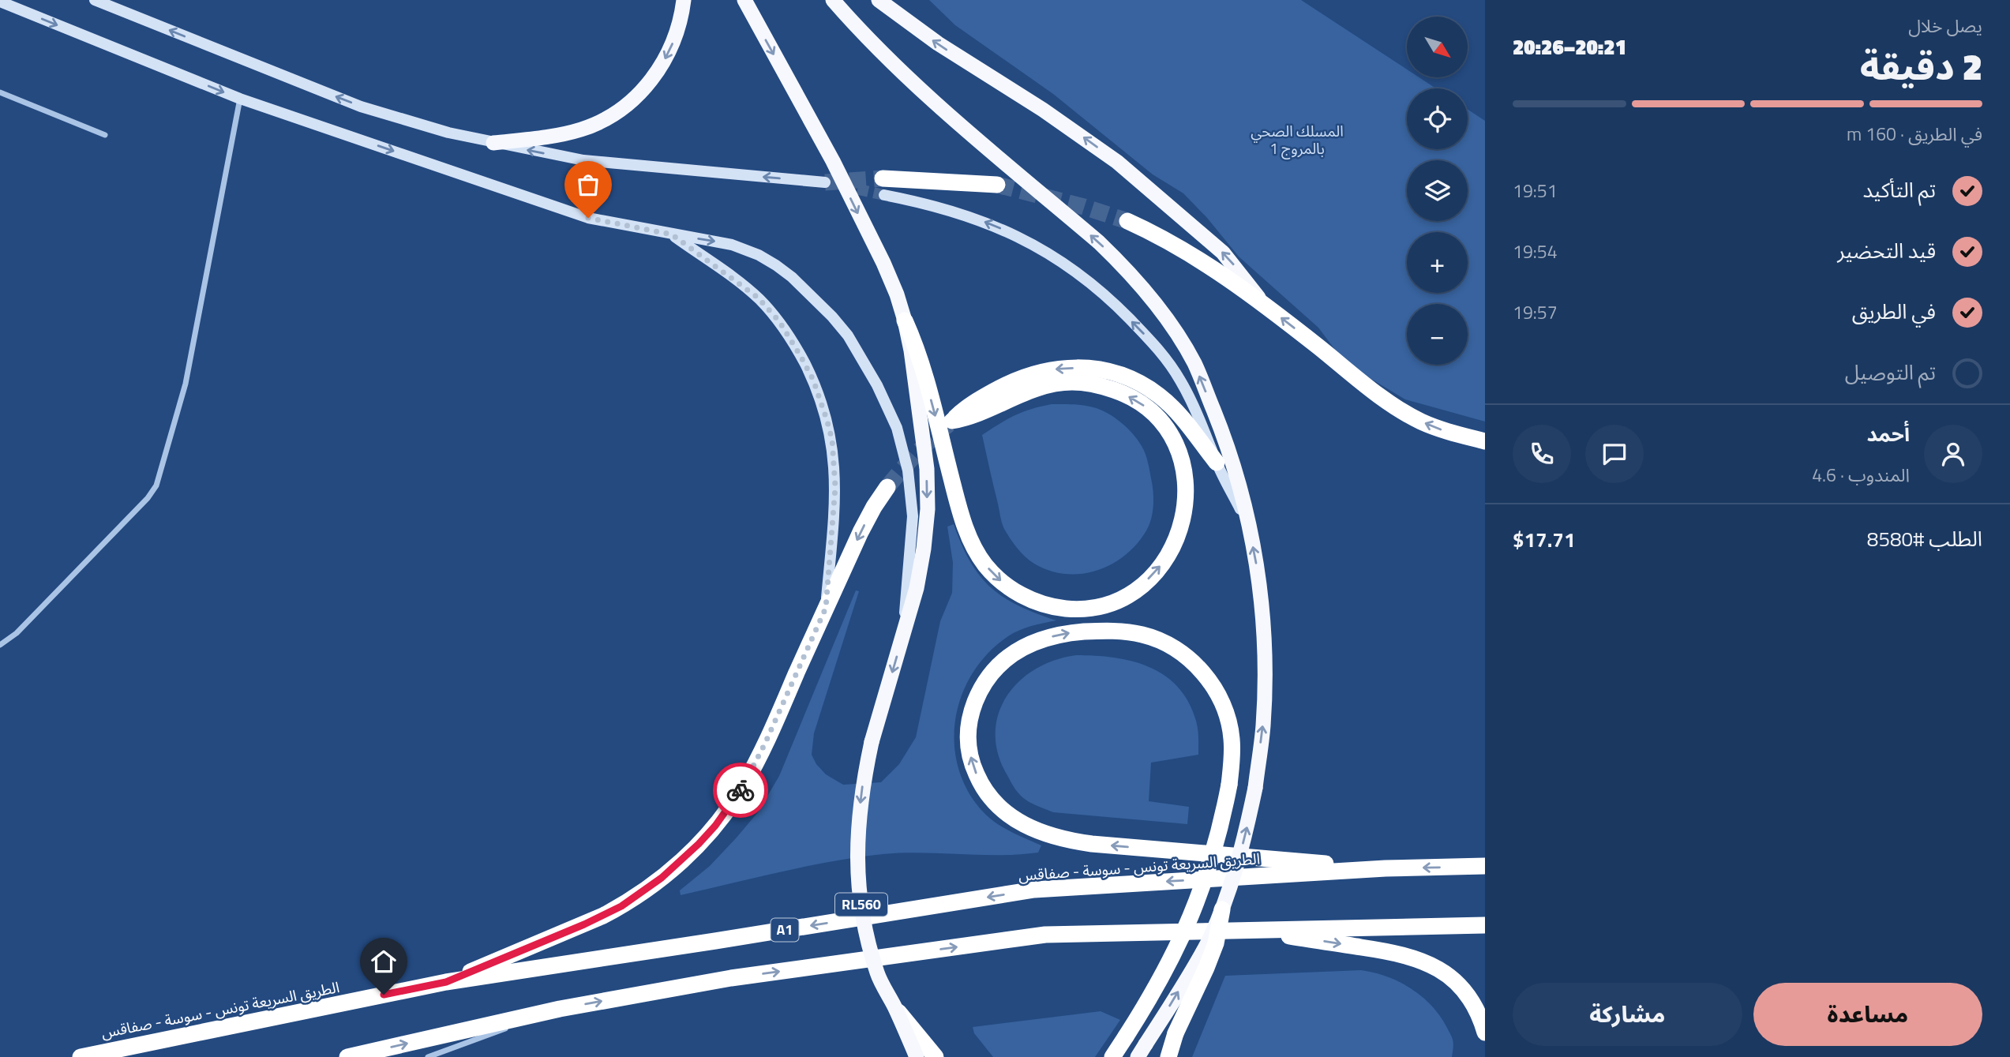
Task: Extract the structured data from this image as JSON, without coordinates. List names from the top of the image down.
{
  "streets": {
    "highway": ["الطريق السريعة تونس - سوسة - صفاقس", "RL560", "A1"]
  },
  "parks": ["المسلك الصحي بالمروج 1"],
  "north": "bottom right",
  "page": {
    "heading": ["2 دقيقة", "يصل خلال", "20:21–20:26"],
    "panel": [
      "أحمد",
      "المندوب · 4.6",
      "الطلب #8580",
      "$17.71"
    ],
    "map_buttons": ["+", "−"],
    "bar": "في الطريق · 160 m",
    "list": [
      ["تم التأكيد", "19:51"],
      ["قيد التحضير", "19:54"],
      ["في الطريق", "19:57"],
      "تم التوصيل"
    ],
    "buttons": ["مساعدة", "مشاركة"]
  }
}
